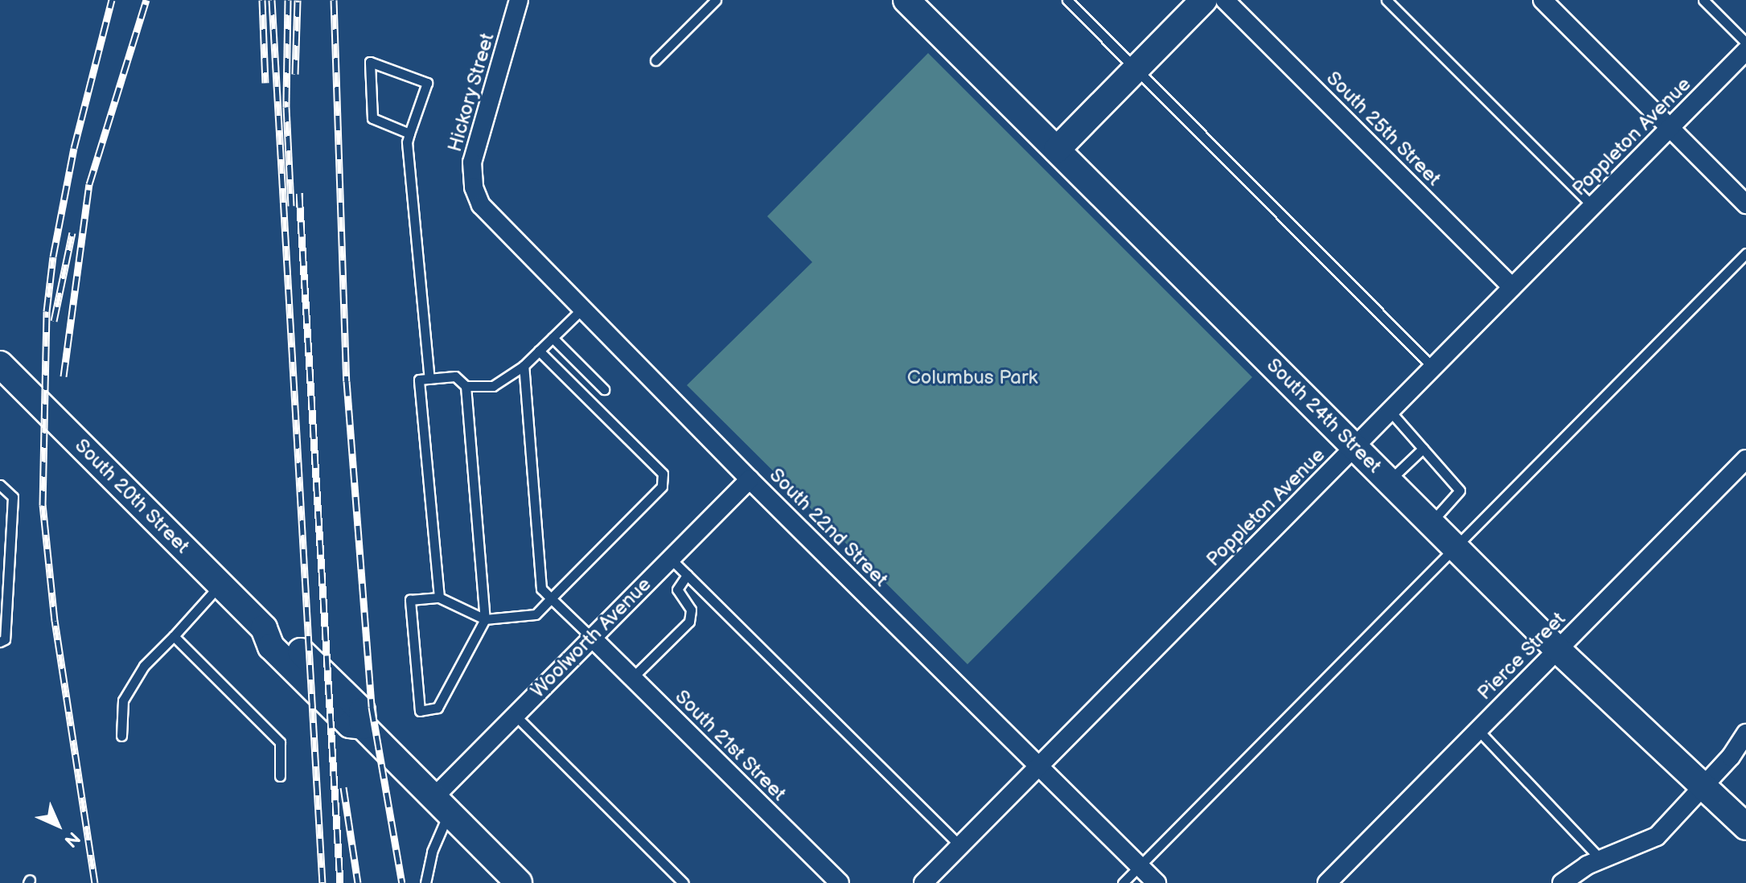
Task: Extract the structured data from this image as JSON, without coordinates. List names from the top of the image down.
{
  "streets": {
    "main road": ["South 24th Street", "South 20th Street"],
    "street": [
      "Hickory Street",
      "South 25th Street",
      "Poppleton Avenue",
      "South 22nd Street",
      "Woolworth Avenue",
      "Pierce Street",
      "South 21st Street"
    ]
  },
  "crossings": [
    ["Hickory Street", "South 22nd Street"],
    ["South 25th Street", "Poppleton Avenue"],
    ["Poppleton Avenue", "South 24th Street"],
    ["Poppleton Avenue", "South 22nd Street"],
    ["South 24th Street", "Pierce Street"],
    ["South 20th Street", "Woolworth Avenue"],
    ["South 22nd Street", "Woolworth Avenue"],
    ["Woolworth Avenue", "South 21st Street"]
  ],
  "parks": ["Columbus Park"],
  "north": "bottom right"
}
